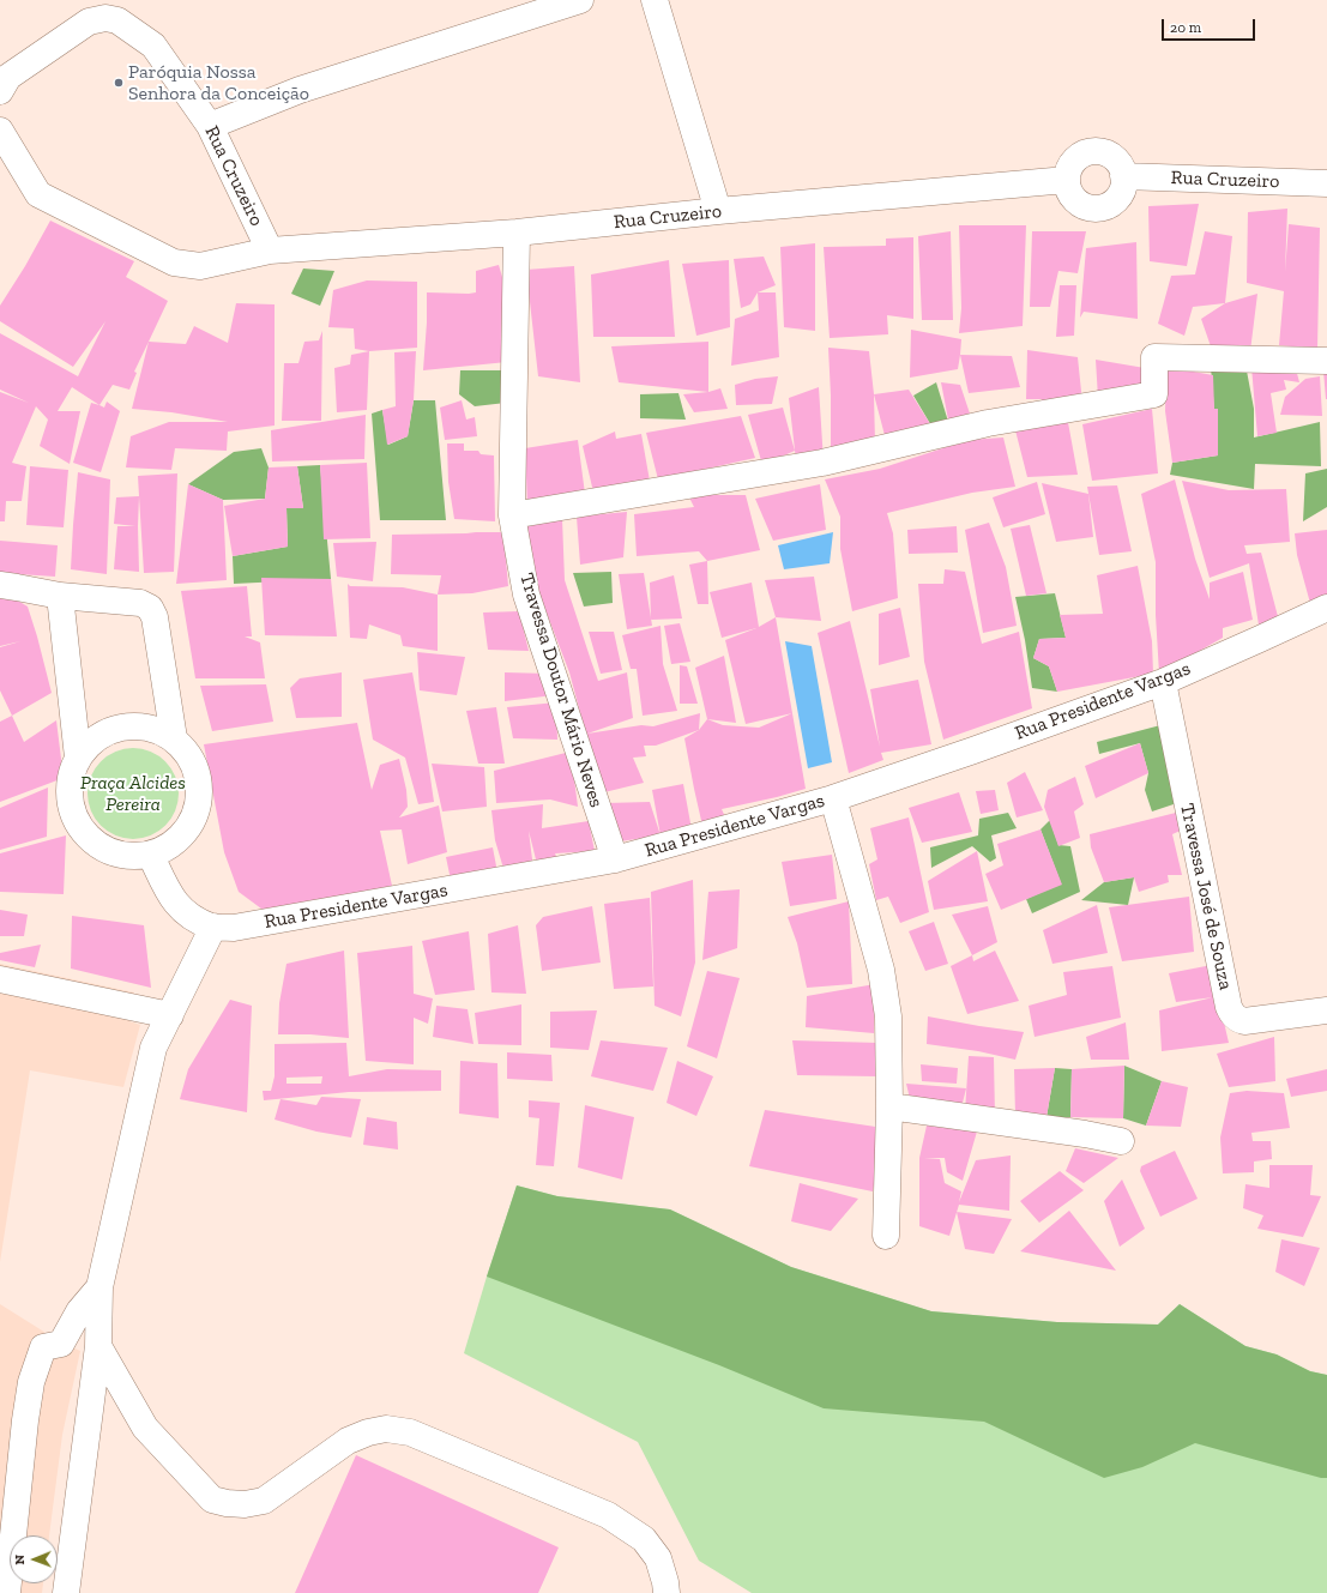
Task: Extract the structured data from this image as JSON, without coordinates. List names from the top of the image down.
{
  "streets": {
    "street": [
      "Rua Cruzeiro",
      "Travessa Doutor Mário Neves",
      "Rua Presidente Vargas",
      "Travessa José de Souza"
    ]
  },
  "crossings": [
    ["Rua Cruzeiro", "Travessa Doutor Mário Neves"],
    ["Travessa Doutor Mário Neves", "Rua Presidente Vargas"],
    ["Rua Presidente Vargas", "Travessa José de Souza"]
  ],
  "parks": ["Praça Alcides Pereira"],
  "places": ["Paróquia Nossa Senhora da Conceição"],
  "scale_bar": "20 m",
  "north": "left"
}
